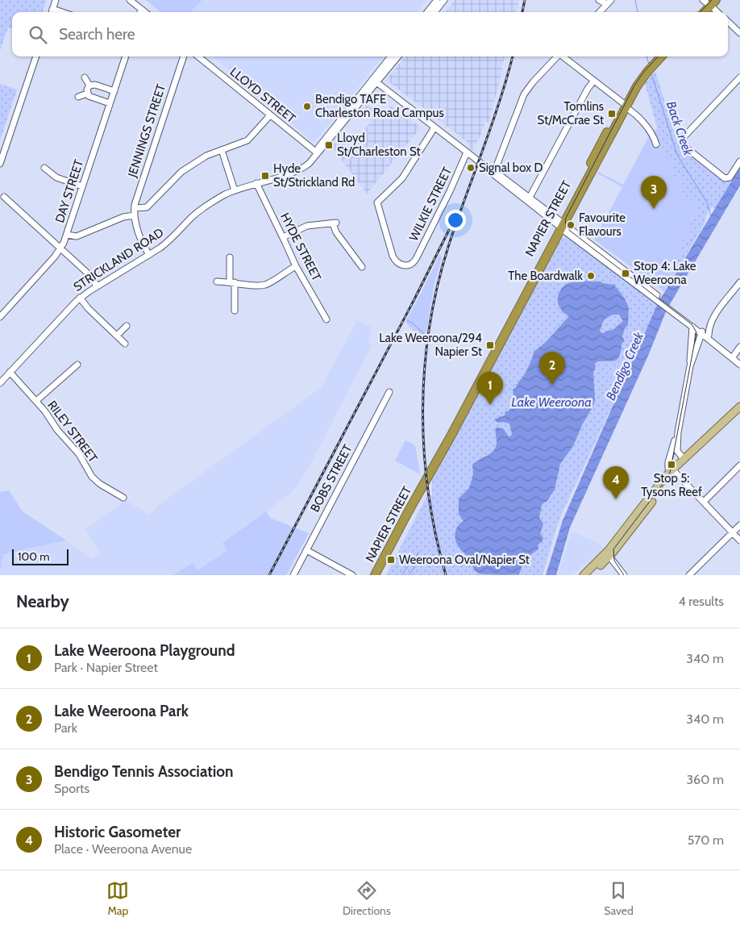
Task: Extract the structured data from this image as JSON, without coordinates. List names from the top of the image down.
{
  "streets": {
    "highway": ["NAPIER STREET"],
    "street": [
      "LLOYD STREET",
      "JENNINGS STREET",
      "DAY STREET",
      "WILKIE STREET",
      "HYDE STREET",
      "STRICKLAND ROAD",
      "RILEY STREET",
      "BOBS STREET"
    ]
  },
  "crossings": [
    ["LLOYD STREET", "STRICKLAND ROAD"],
    ["JENNINGS STREET", "STRICKLAND ROAD"],
    ["HYDE STREET", "STRICKLAND ROAD"],
    ["STRICKLAND ROAD", "RILEY STREET"]
  ],
  "water": ["Back Creek", "Bendigo Creek", "Lake Weeroona"],
  "places": {
    "other": [
      "Bendigo TAFE Charleston Road Campus",
      "Signal box D",
      "Favourite Flavours",
      "The Boardwalk"
    ],
    "transit": [
      "Tomlins St/McCrae St",
      "Lloyd St/Charleston St",
      "Hyde St/Strickland Rd",
      "Stop 4: Lake Weeroona",
      "Lake Weeroona/294 Napier St",
      "Stop 5: Tysons Reef",
      "Weeroona Oval/Napier St"
    ]
  },
  "scale_bar": "100 m",
  "page": {
    "search": "Search here",
    "pins": [
      "3",
      "2",
      "1",
      "4"
    ],
    "scale": "100 m",
    "heading": ["Nearby", "4 results"],
    "list": [
      {
        "mark": "1",
        "name": "Lake Weeroona Playground",
        "note": "Park · Napier Street",
        "value": "340 m"
      },
      {
        "mark": "2",
        "name": "Lake Weeroona Park",
        "note": "Park",
        "value": "340 m"
      },
      {
        "mark": "3",
        "name": "Bendigo Tennis Association",
        "note": "Sports",
        "value": "360 m"
      },
      {
        "mark": "4",
        "name": "Historic Gasometer",
        "note": "Place · Weeroona Avenue",
        "value": "570 m"
      }
    ],
    "nav": ["Map", "Directions", "Saved"]
  }
}
